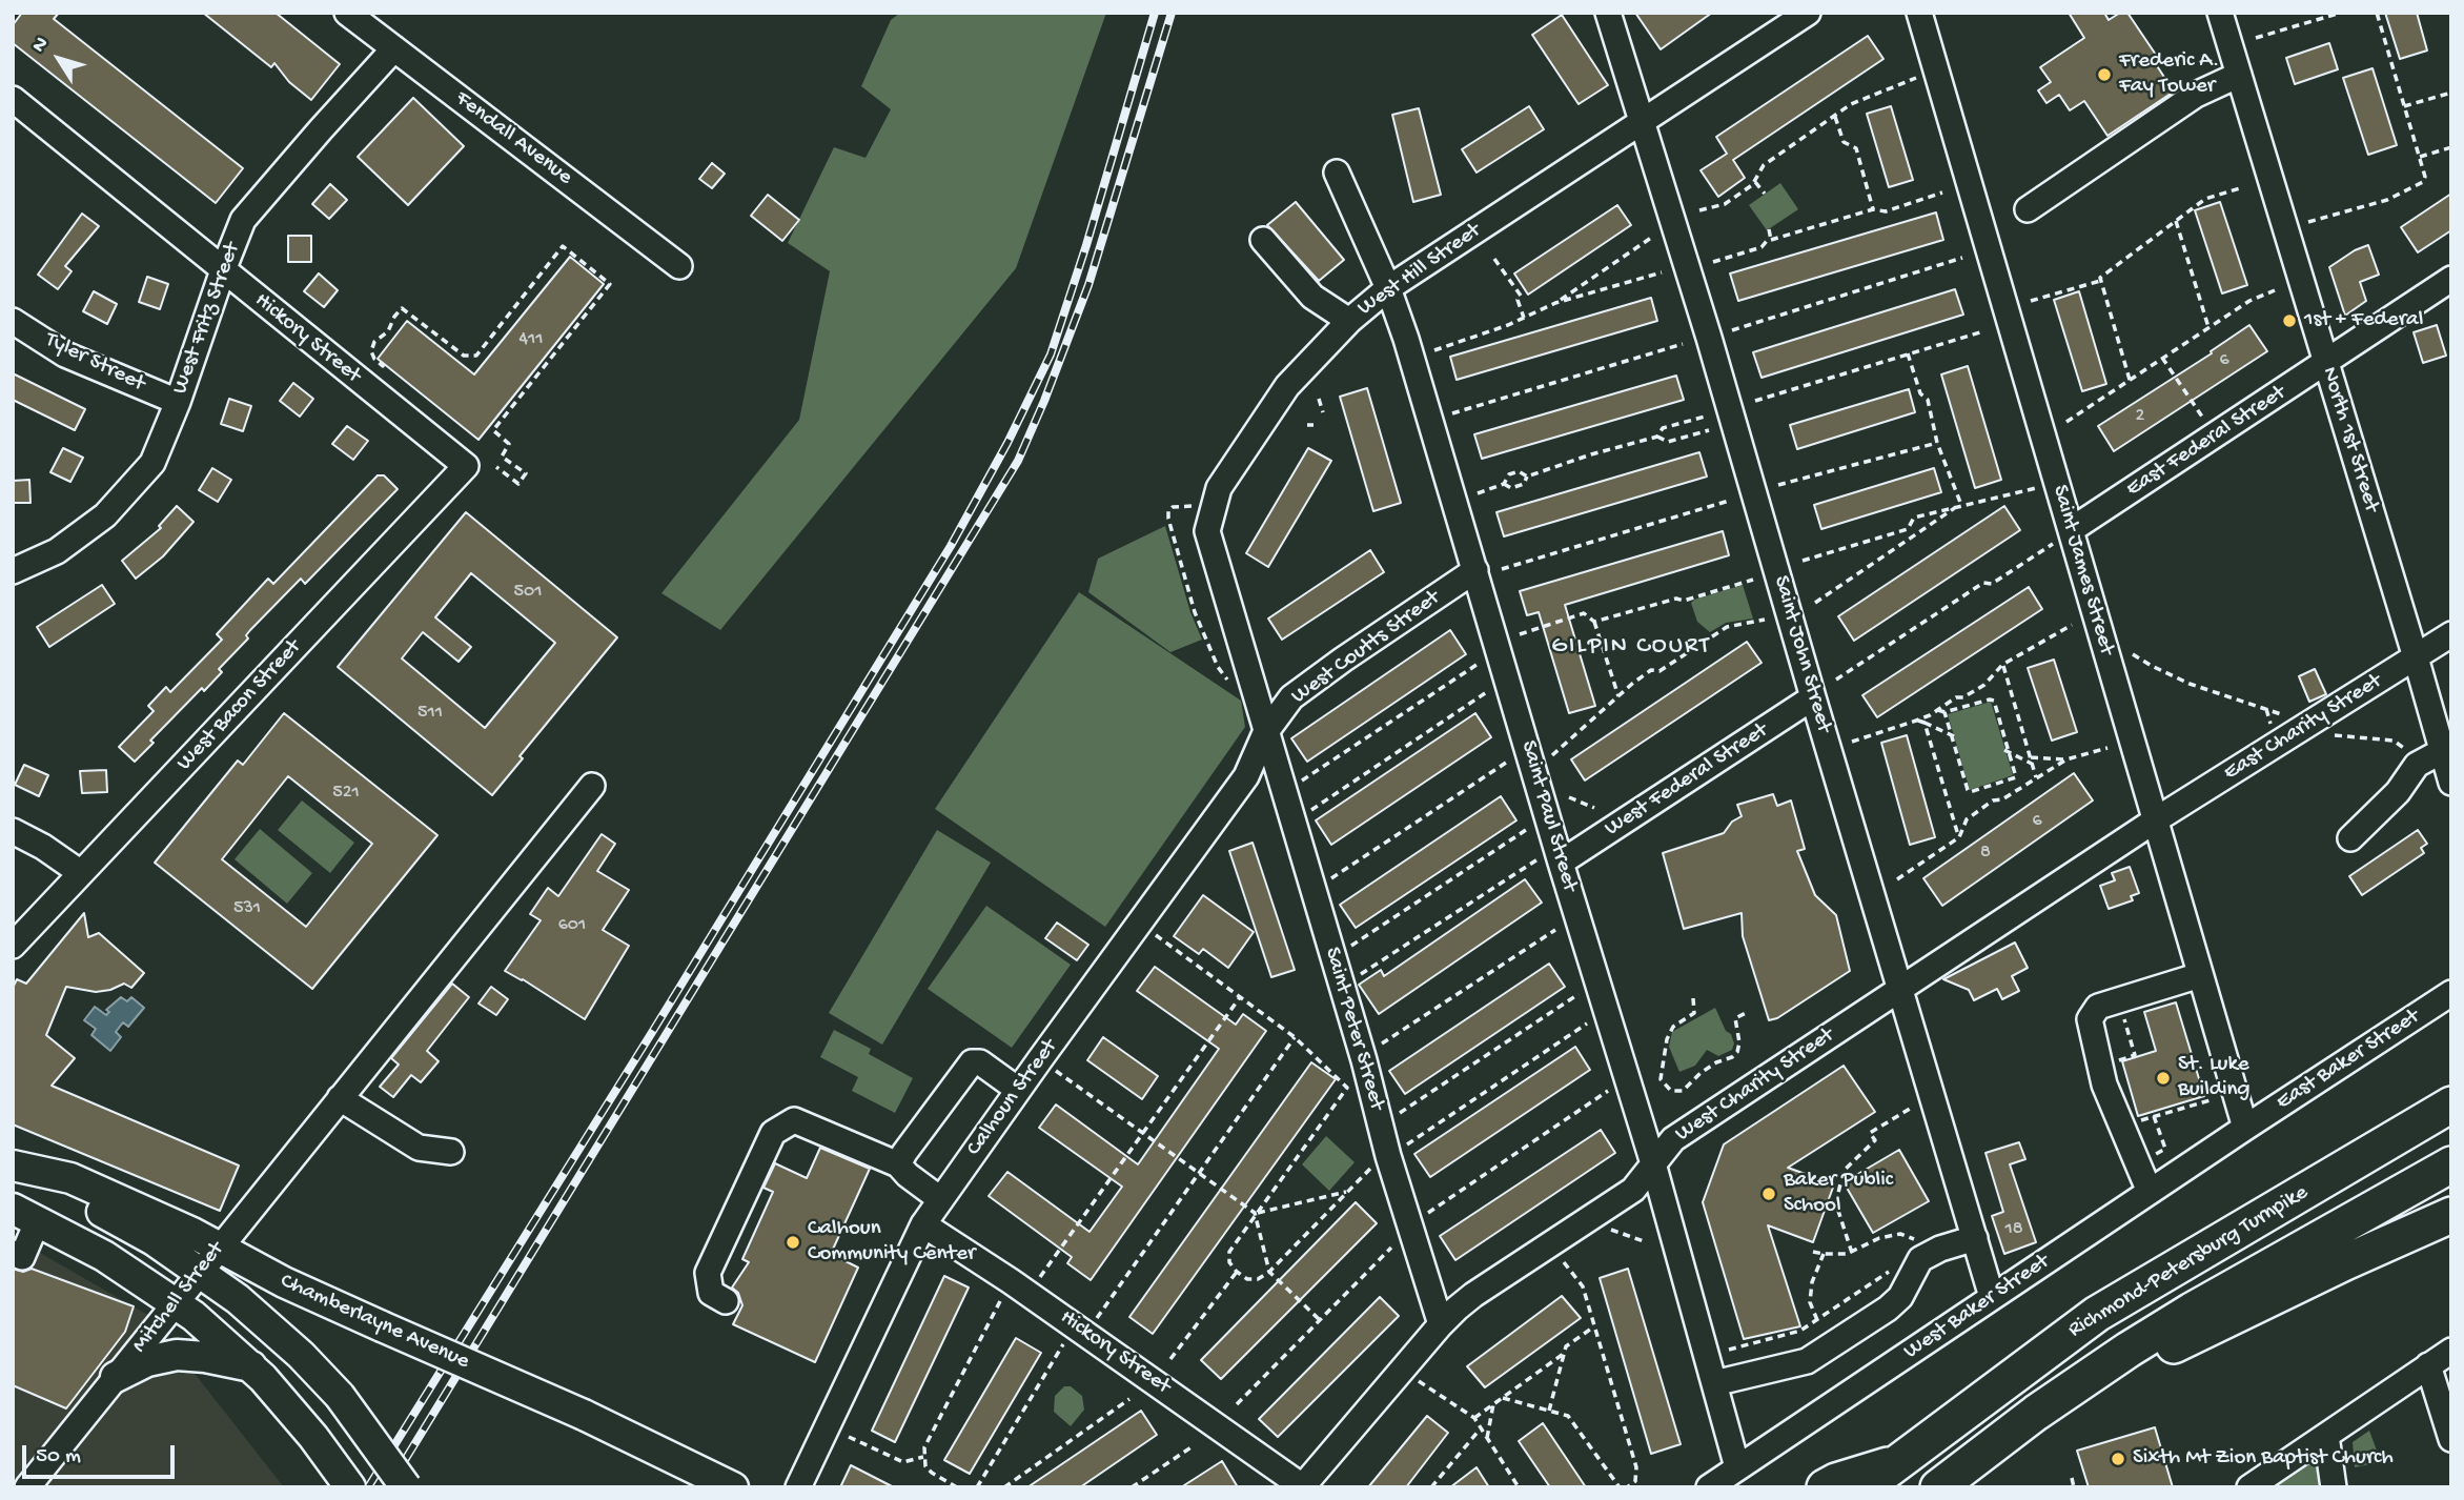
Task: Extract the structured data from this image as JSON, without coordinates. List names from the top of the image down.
{
  "streets": {
    "highway": ["Richmond-Petersburg Turnpike"],
    "main road": ["Chamberlayne Avenue"],
    "street": [
      "Fendall Avenue",
      "West Hill Street",
      "West Fritz Street",
      "Hickory Street",
      "Tyler Street",
      "North 1st Street",
      "East Federal Street",
      "Saint James Street",
      "West Coutts Street",
      "Saint John Street",
      "West Bacon Street",
      "East Charity Street",
      "West Federal Street",
      "Saint Paul Street",
      "Saint Peter Street",
      "East Baker Street",
      "West Charity Street",
      "Calhoun Street",
      "Mitchell Street",
      "West Baker Street"
    ]
  },
  "crossings": [
    ["Fendall Avenue", "West Fritz Street"],
    ["West Hill Street", "West Coutts Street"],
    ["West Hill Street", "Saint John Street"],
    ["West Hill Street", "Saint Paul Street"],
    ["West Hill Street", "Saint Peter Street"],
    ["West Hill Street", "Calhoun Street"],
    ["West Fritz Street", "Hickory Street"],
    ["West Fritz Street", "Tyler Street"],
    ["Hickory Street", "West Bacon Street"],
    ["Hickory Street", "West Charity Street"],
    ["Hickory Street", "Calhoun Street"],
    ["North 1st Street", "East Federal Street"],
    ["North 1st Street", "East Charity Street"],
    ["East Federal Street", "Saint James Street"],
    ["Saint James Street", "East Charity Street"],
    ["Saint James Street", "East Baker Street"],
    ["Saint James Street", "West Charity Street"],
    ["Saint James Street", "West Baker Street"],
    ["West Coutts Street", "Saint Paul Street"],
    ["West Coutts Street", "Saint Peter Street"],
    ["West Coutts Street", "Calhoun Street"],
    ["Saint John Street", "West Federal Street"],
    ["Saint John Street", "West Charity Street"],
    ["Saint John Street", "West Baker Street"],
    ["East Charity Street", "West Charity Street"],
    ["West Federal Street", "Saint Paul Street"],
    ["Saint Paul Street", "West Charity Street"],
    ["Saint Paul Street", "West Baker Street"],
    ["Saint Peter Street", "West Charity Street"],
    ["Saint Peter Street", "Calhoun Street"],
    ["East Baker Street", "West Baker Street"],
    ["Mitchell Street", "Chamberlayne Avenue"]
  ],
  "districts": ["GILPIN COURT"],
  "places": [
    "Frederic A. Fay Tower",
    "1st + Federal",
    "St. Luke Building",
    "Baker Public School",
    "Calhoun Community Center",
    "Sixth Mt Zion Baptist Church"
  ],
  "house_numbers": [
    "411",
    "6",
    "2",
    "501",
    "511",
    "521",
    "6",
    "8",
    "531",
    "601",
    "18"
  ],
  "scale_bar": "50 m",
  "north": "top left"
}
